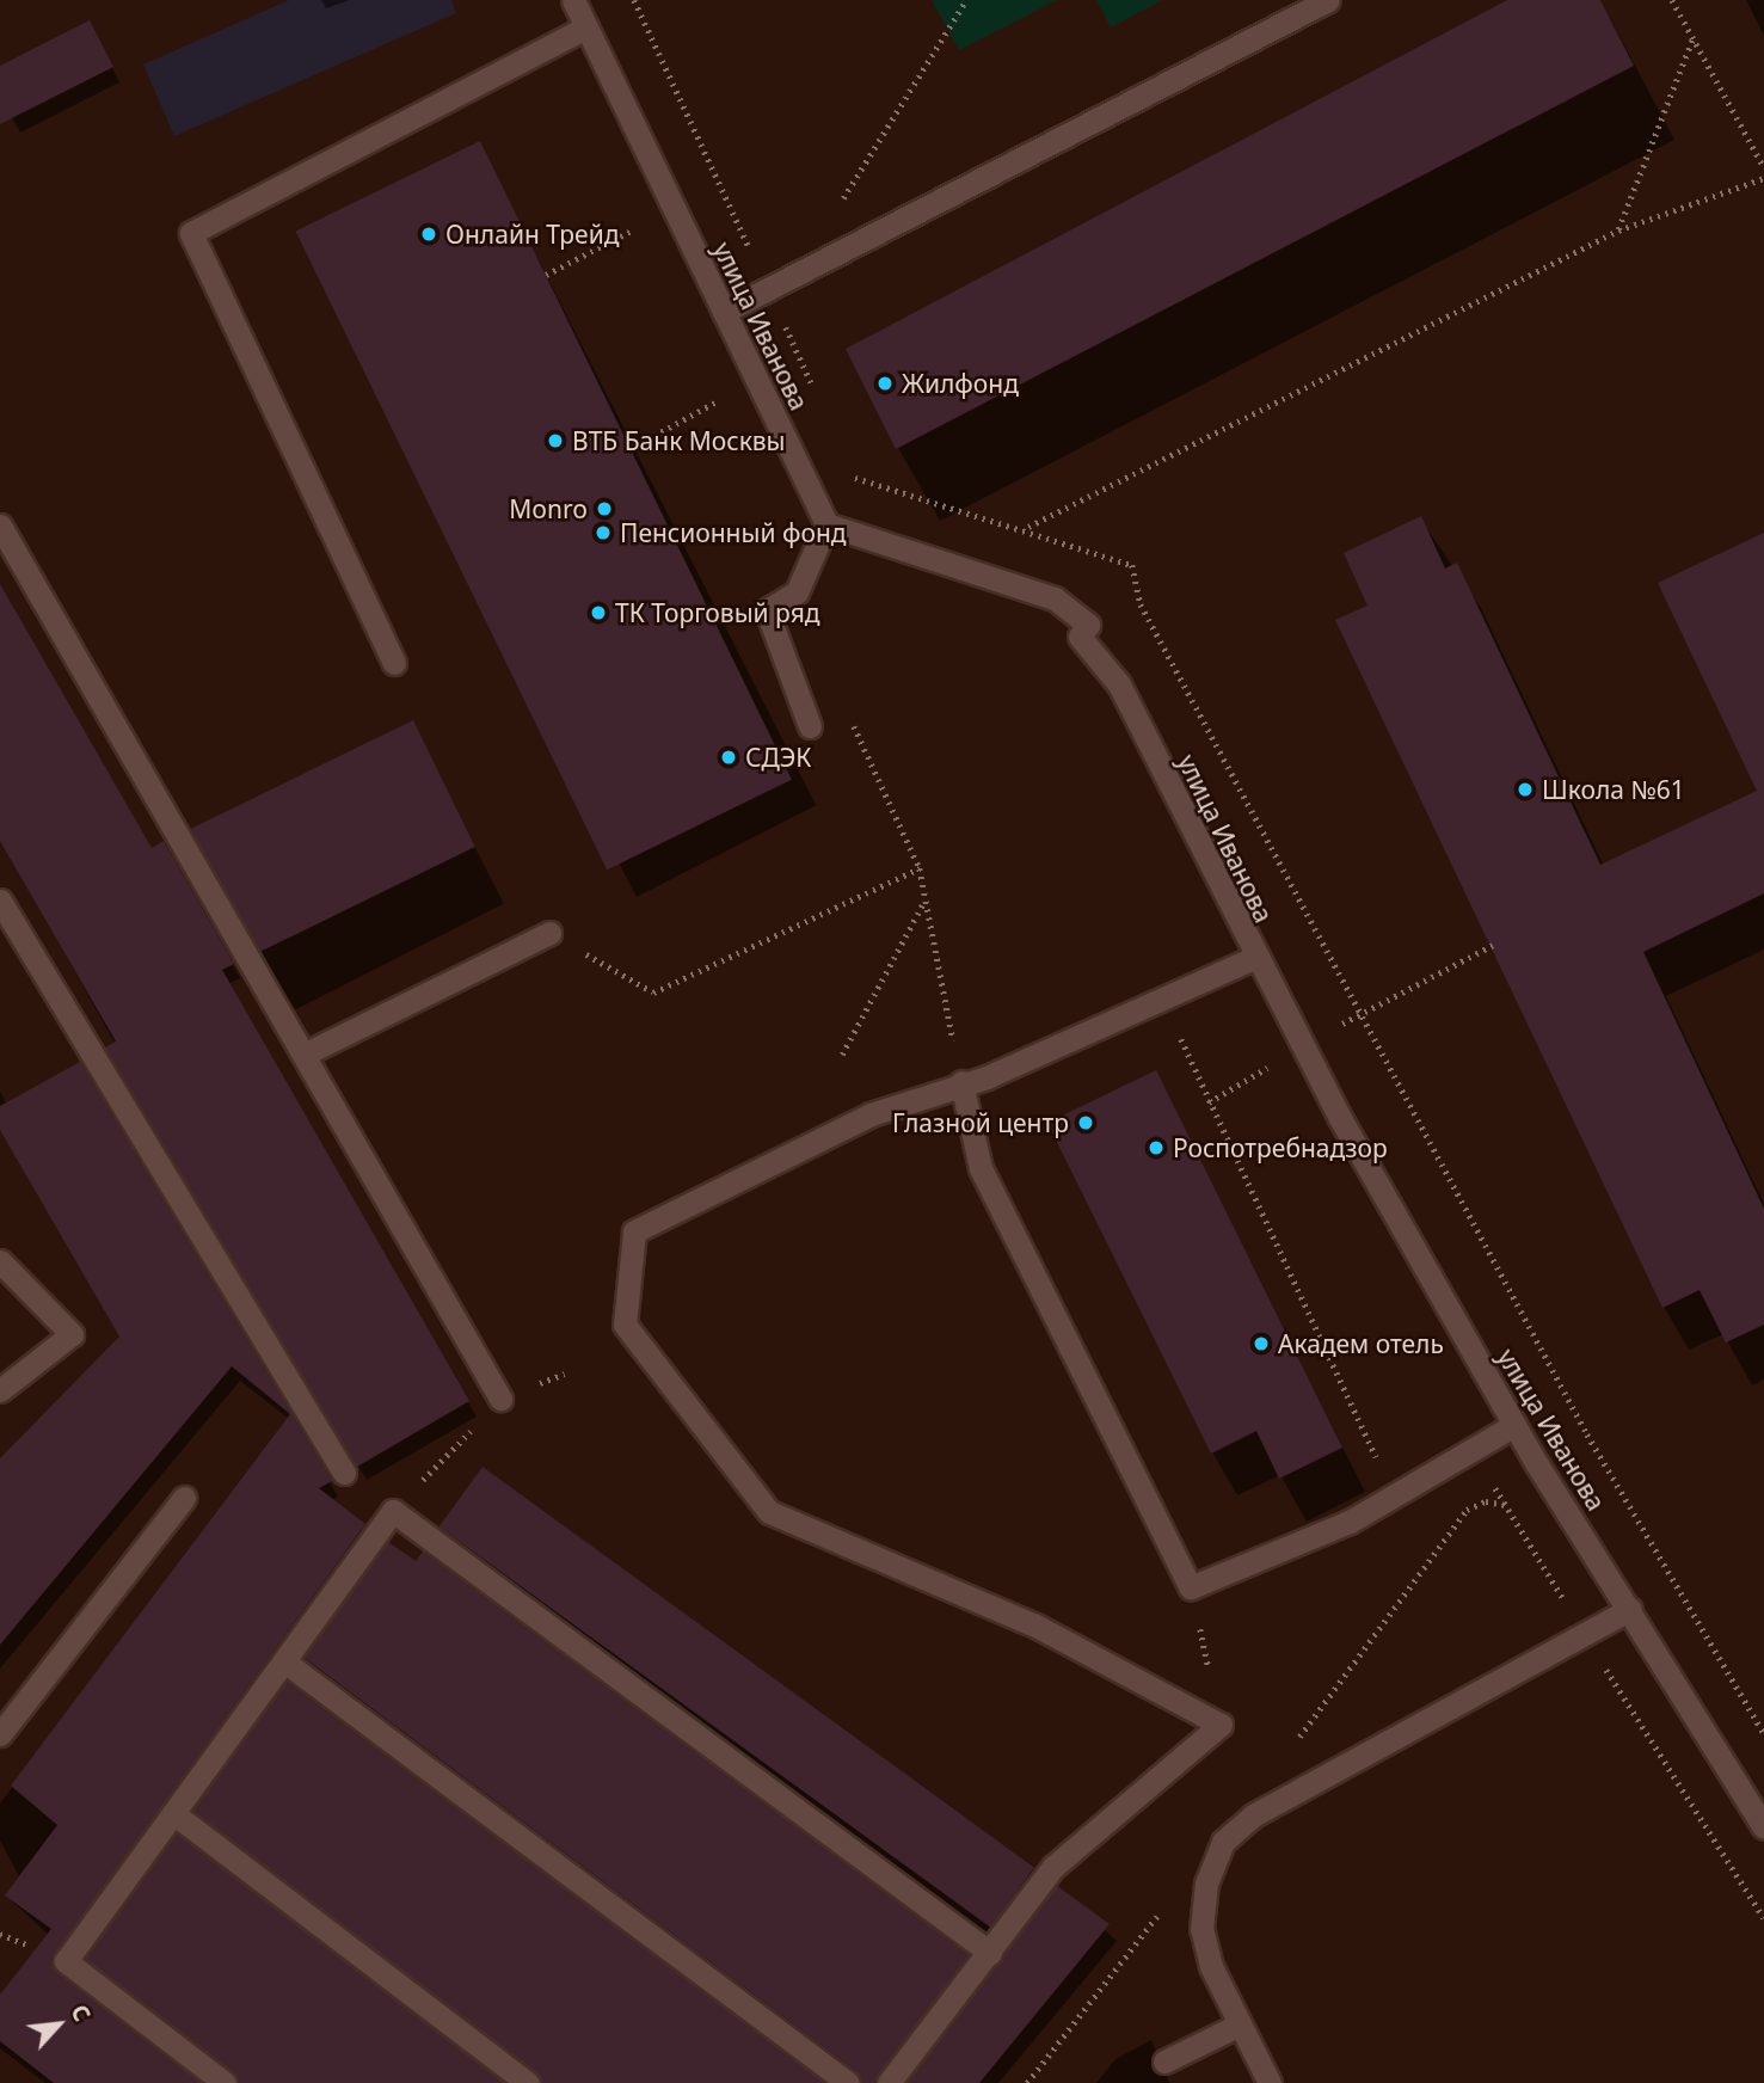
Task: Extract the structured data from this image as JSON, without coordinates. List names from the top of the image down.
{
  "streets": {
    "street": ["улица Иванова"]
  },
  "places": [
    "Онлайн Трейд",
    "Жилфонд",
    "ВТБ Банк Москвы",
    "Monro",
    "Пенсионный фонд",
    "ТК Торговый ряд",
    "СДЭК",
    "Школа №61",
    "Глазной центр",
    "Роспотребнадзор",
    "Академ отель"
  ],
  "north": "top right"
}
